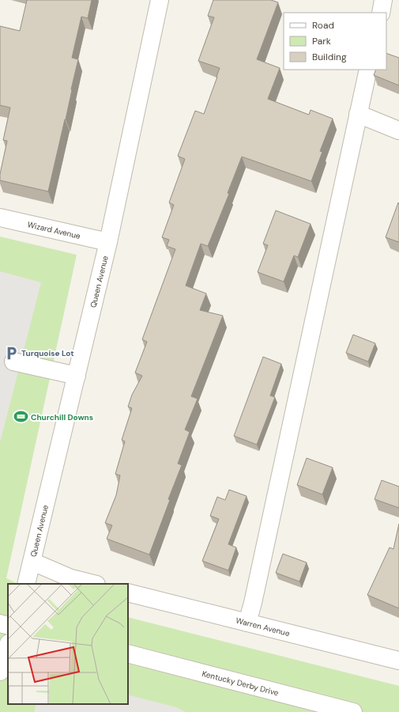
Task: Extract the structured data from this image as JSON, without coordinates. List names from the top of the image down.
{
  "streets": {
    "street": [
      "Wizard Avenue",
      "Queen Avenue",
      "Warren Avenue",
      "Kentucky Derby Drive"
    ]
  },
  "crossings": [
    ["Wizard Avenue", "Queen Avenue"]
  ],
  "places": {
    "parking": ["Turquoise Lot"],
    "sports": ["Churchill Downs"]
  },
  "legend": ["Road", "Park", "Building"]
}
